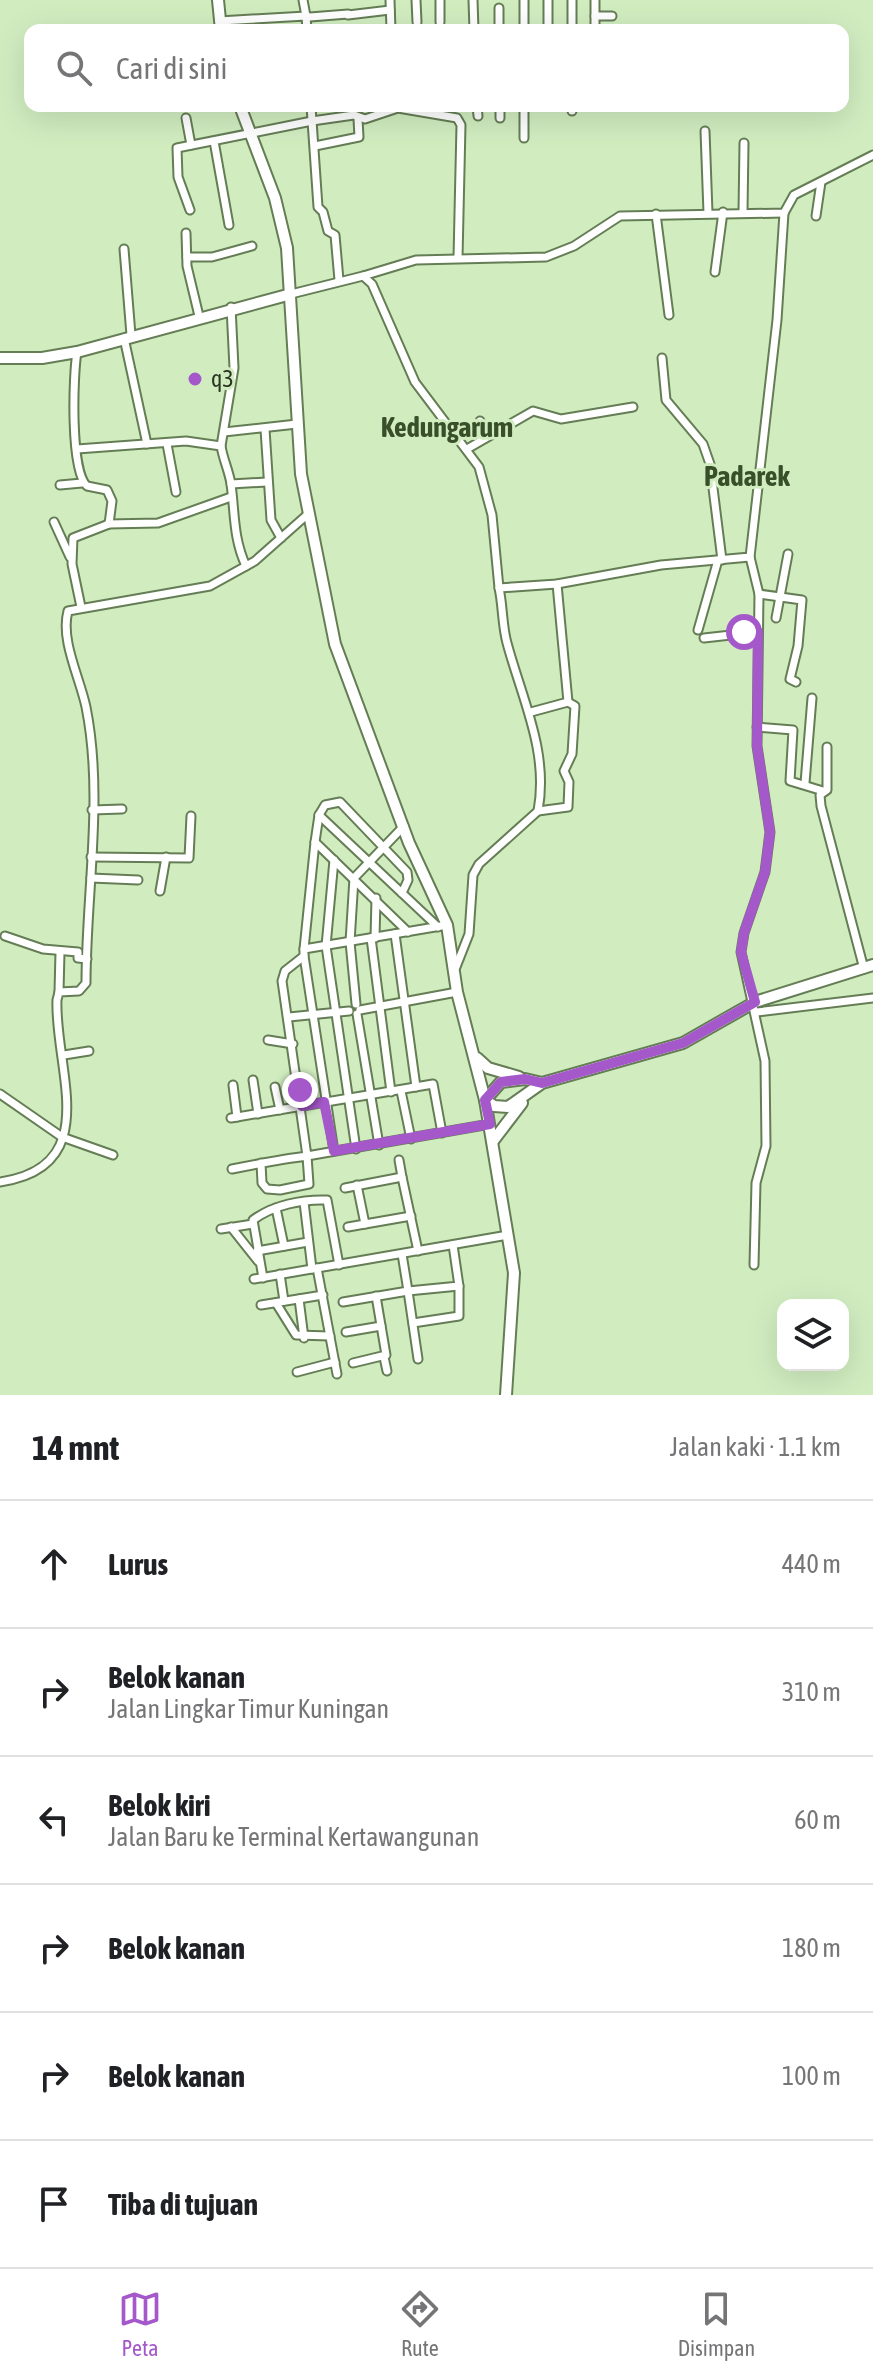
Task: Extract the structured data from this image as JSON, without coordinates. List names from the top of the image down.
{
  "districts": ["Kedungarum", "Padarek"],
  "places": ["q3"],
  "page": {
    "search": "Cari di sini",
    "heading": ["14 mnt", "Jalan kaki · 1.1 km"],
    "list": [
      ["Lurus", "440 m"],
      ["Belok kanan", "Jalan Lingkar Timur Kuningan", "310 m"],
      ["Belok kiri", "Jalan Baru ke Terminal Kertawangunan", "60 m"],
      ["Belok kanan", "180 m"],
      ["Belok kanan", "100 m"],
      "Tiba di tujuan"
    ],
    "nav": ["Peta", "Rute", "Disimpan"]
  }
}
